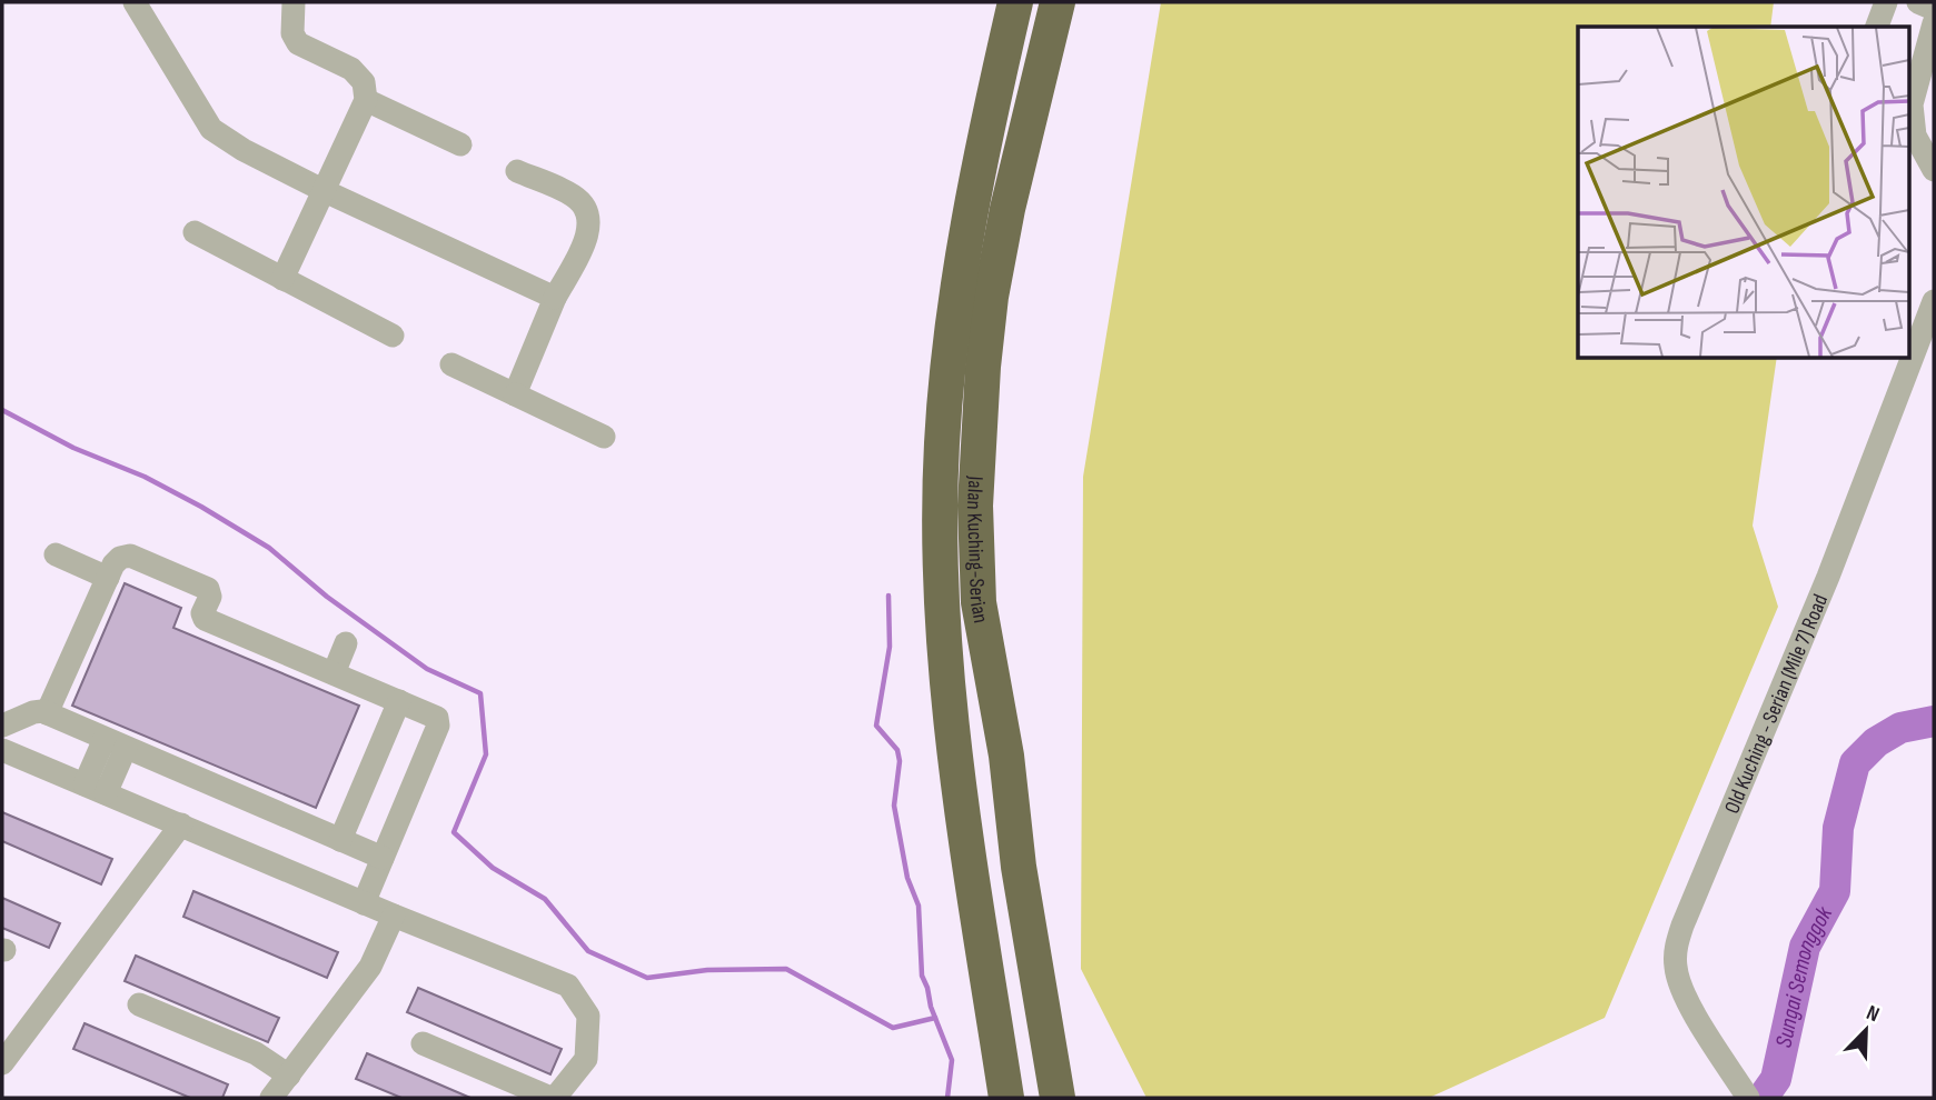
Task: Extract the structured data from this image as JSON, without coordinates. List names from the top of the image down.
{
  "streets": {
    "highway": ["Jalan Kuching-Serian"],
    "street": ["Old Kuching - Serian (Mile 7) Road"]
  },
  "water": ["Sungai Semonggok"],
  "north": "top right"
}
